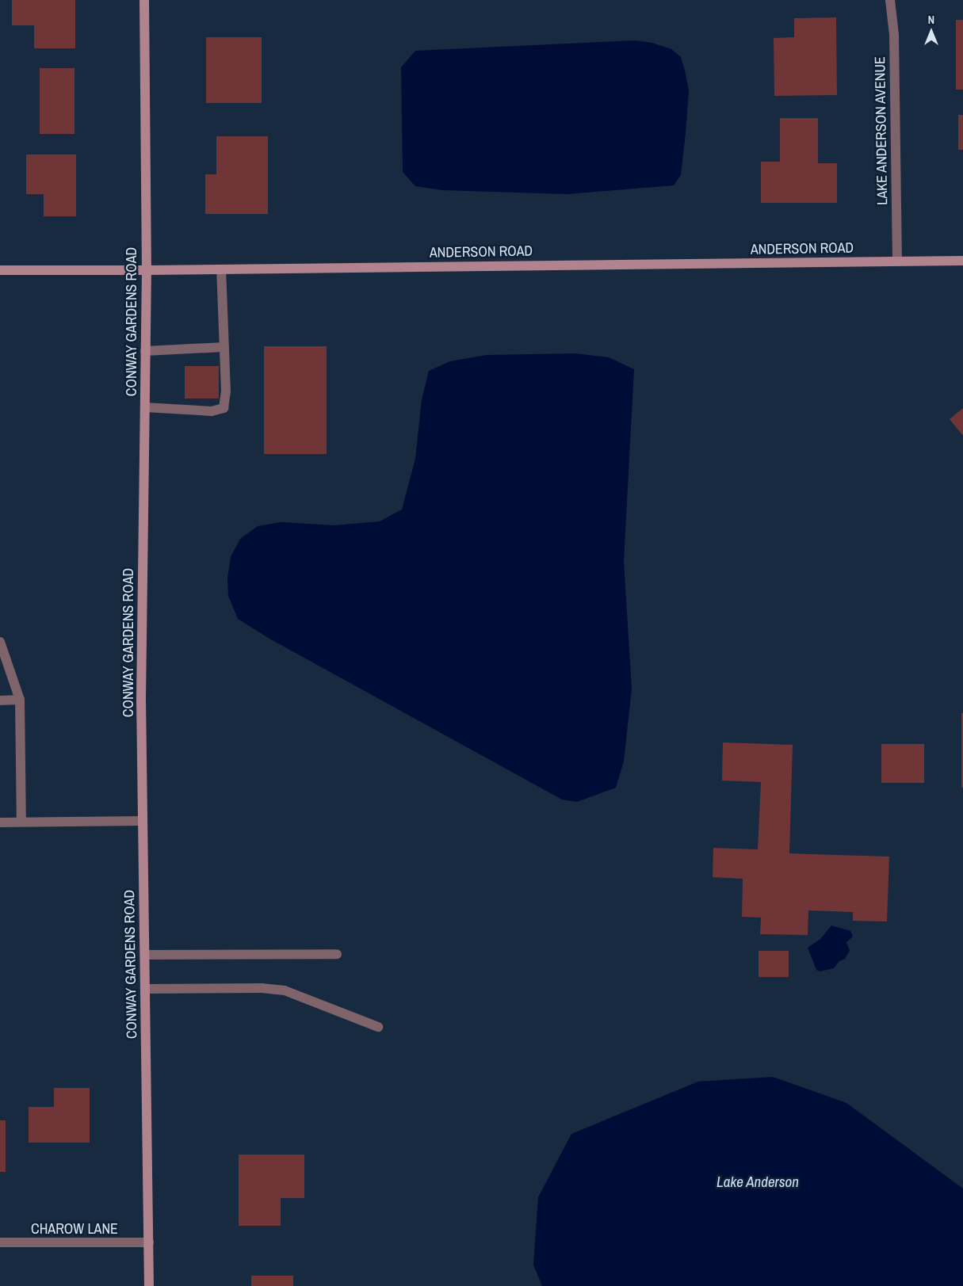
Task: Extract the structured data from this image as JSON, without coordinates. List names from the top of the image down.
{
  "streets": {
    "street": [
      "LAKE ANDERSON AVENUE",
      "ANDERSON ROAD",
      "CONWAY GARDENS ROAD",
      "CHAROW LANE"
    ]
  },
  "crossings": [
    ["LAKE ANDERSON AVENUE", "ANDERSON ROAD"],
    ["ANDERSON ROAD", "CONWAY GARDENS ROAD"],
    ["CONWAY GARDENS ROAD", "CHAROW LANE"]
  ],
  "water": ["Lake Anderson"],
  "north": "top"
}
